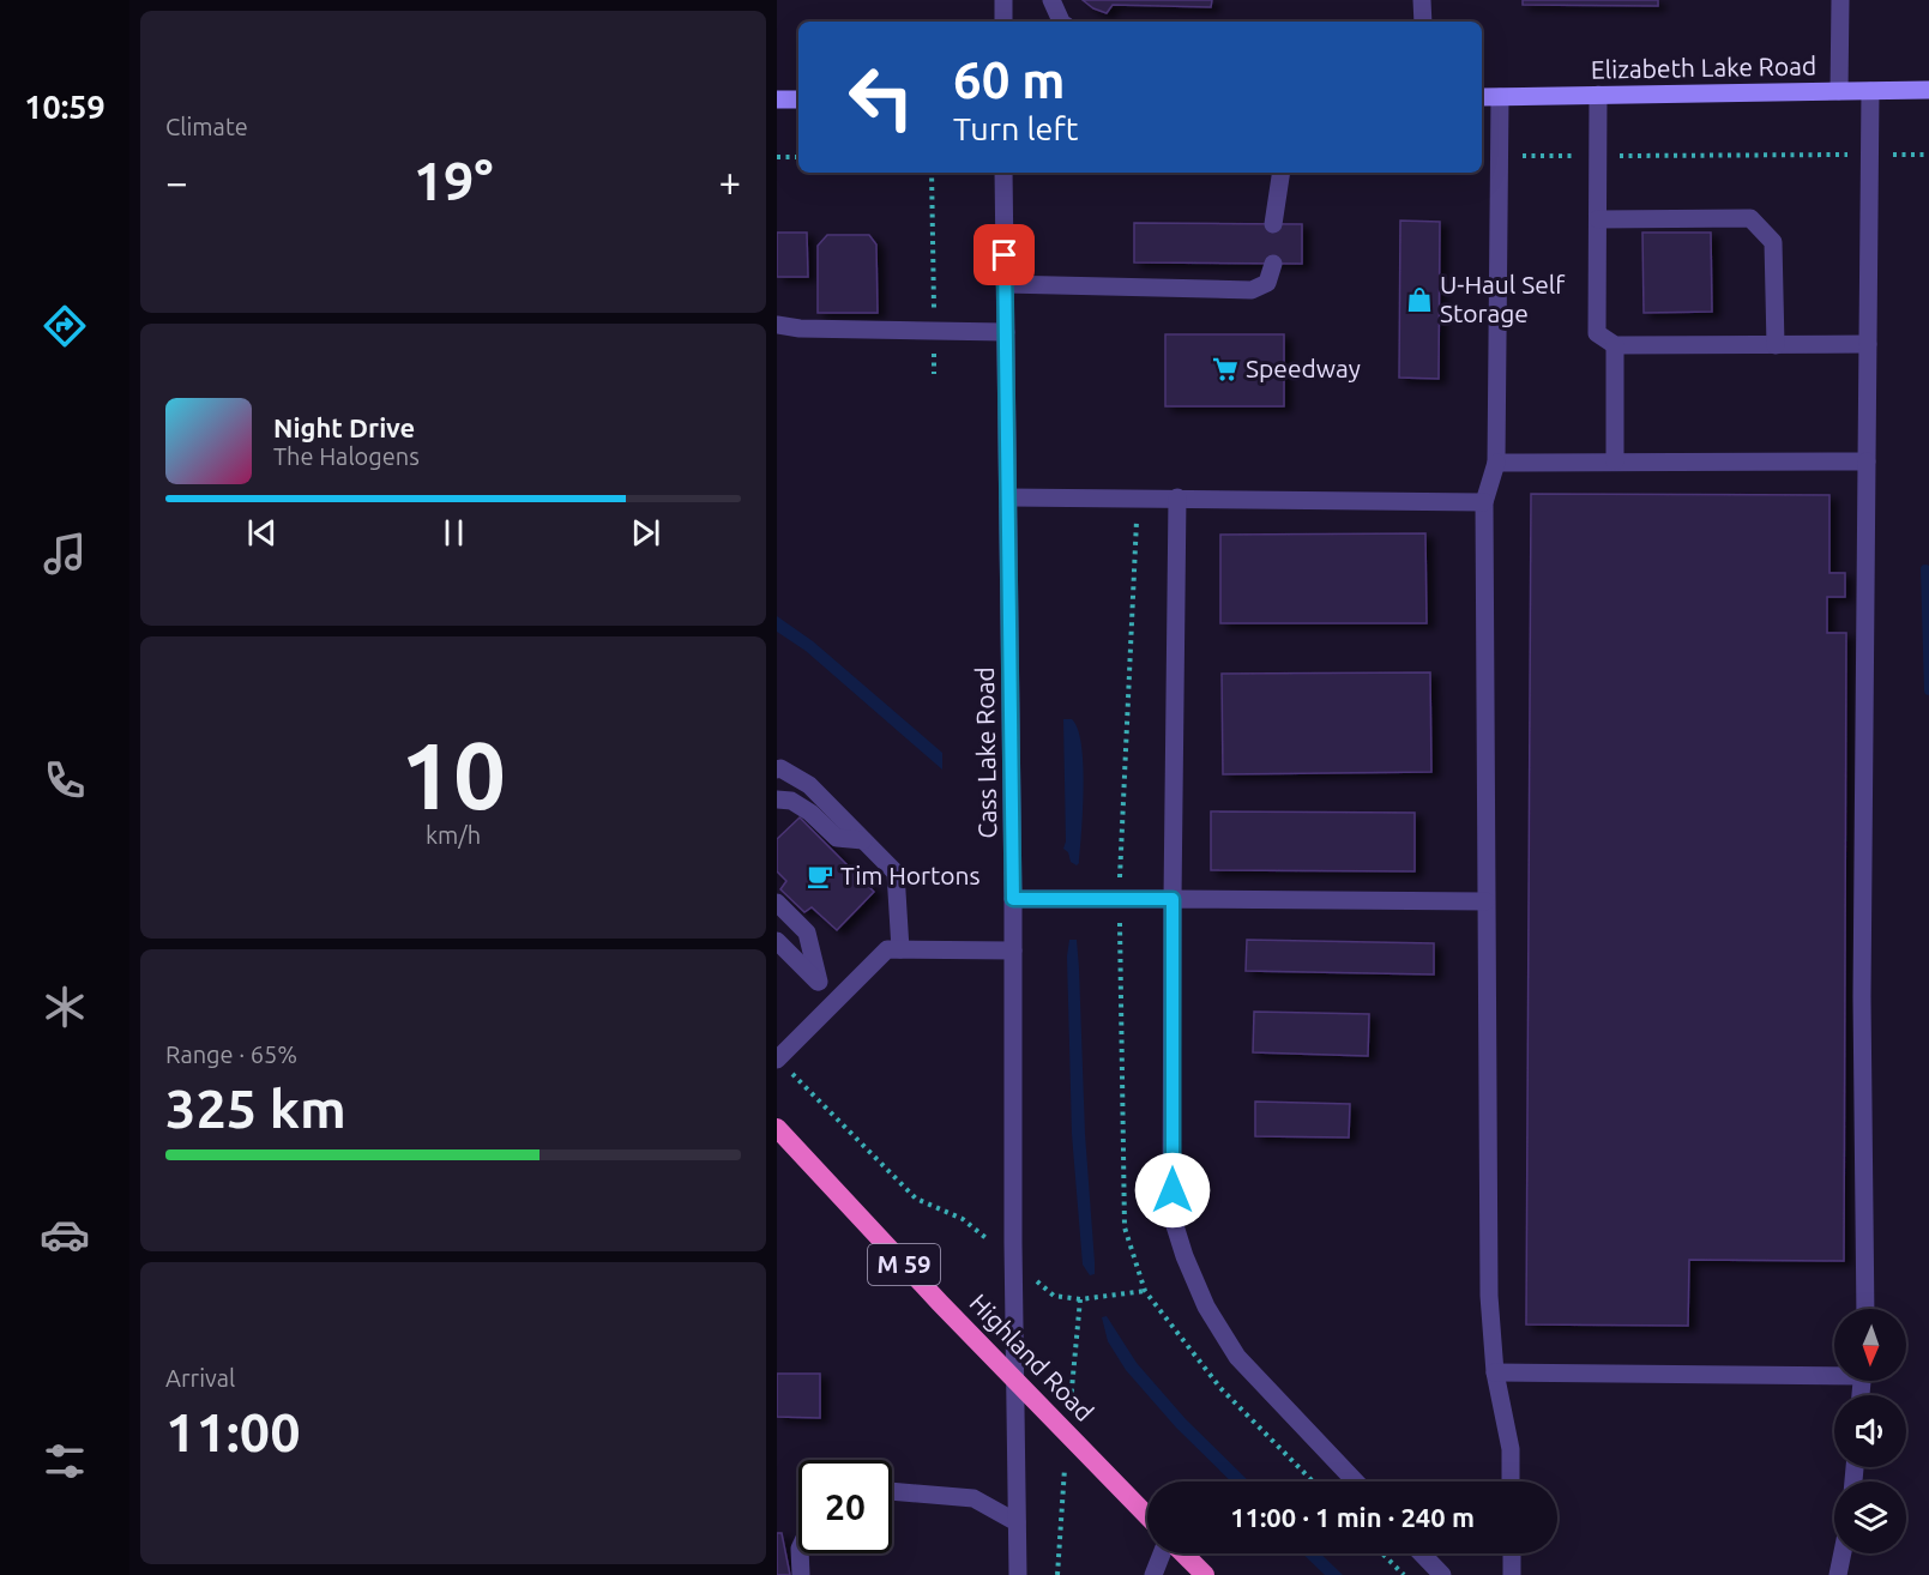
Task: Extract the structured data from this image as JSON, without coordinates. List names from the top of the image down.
{
  "streets": {
    "highway": ["M 59", "Highland Road"],
    "main road": ["Elizabeth Lake Road"],
    "street": ["Cass Lake Road"]
  },
  "crossings": [
    ["Cass Lake Road", "Highland Road"]
  ],
  "places": {
    "shop": ["U-Haul Self Storage"],
    "supermarket": ["Speedway"],
    "cafe": ["Tim Hortons"]
  },
  "north": "bottom",
  "page": {
    "tabs": "10:59",
    "tile": [
      "Climate",
      ["10", "km/h"],
      ["Range · 65%", "325 km"],
      ["Arrival", "11:00"]
    ],
    "turn": ["60 m", "Turn left"],
    "heat": ["−", "19°", "+"],
    "song": ["Night Drive", "The Halogens"],
    "limit": "20",
    "trip": "11:00 · 1 min · 240 m"
  }
}
